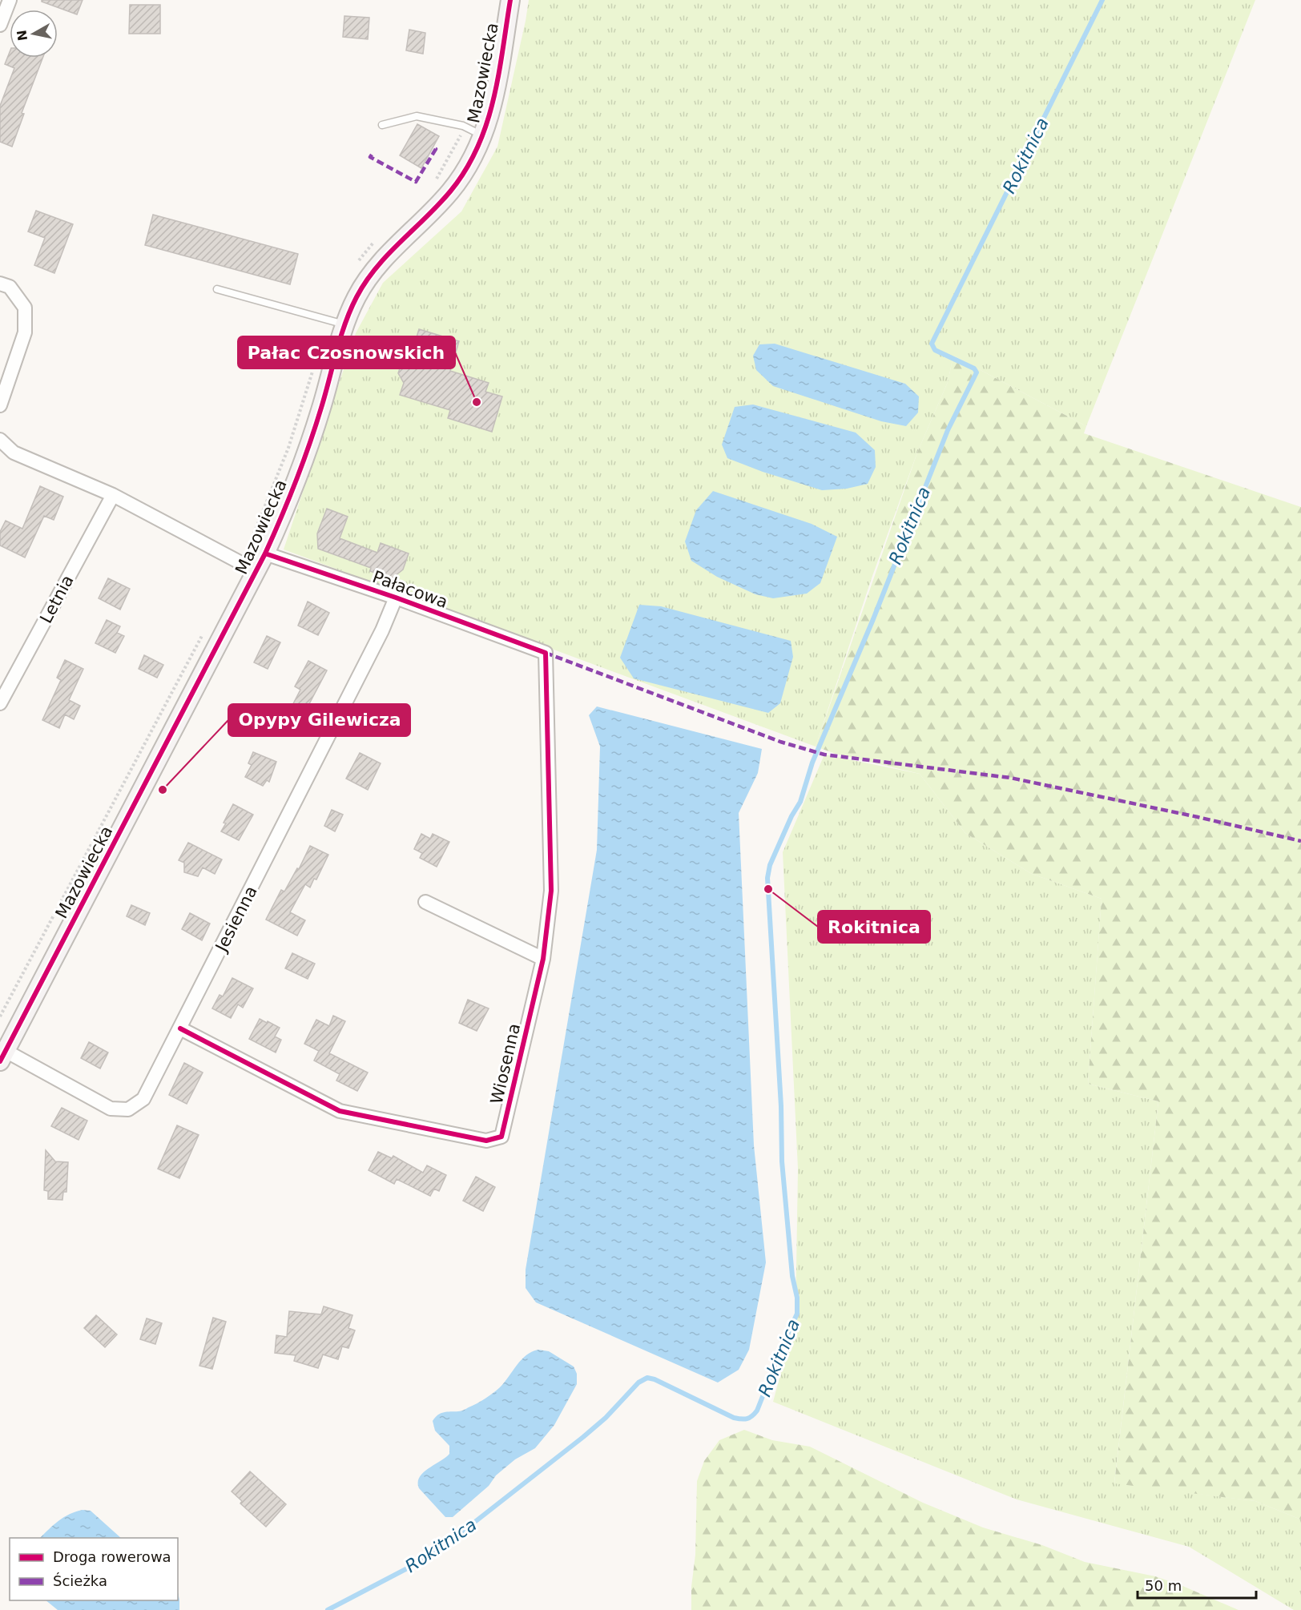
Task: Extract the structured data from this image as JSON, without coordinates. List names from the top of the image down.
{
  "streets": {
    "street": [
      "Mazowiecka",
      "Pałacowa",
      "Letnia",
      "Jesienna",
      "Wiosenna"
    ]
  },
  "crossings": [
    ["Mazowiecka", "Pałacowa"],
    ["Mazowiecka", "Jesienna"],
    ["Pałacowa", "Jesienna"],
    ["Pałacowa", "Wiosenna"],
    ["Jesienna", "Wiosenna"]
  ],
  "water": ["Rokitnica"],
  "places": ["Pałac Czosnowskich", "Opypy Gilewicza", "Rokitnica"],
  "legend": ["Droga rowerowa", "Ścieżka"],
  "scale_bar": "50 m",
  "north": "left"
}
